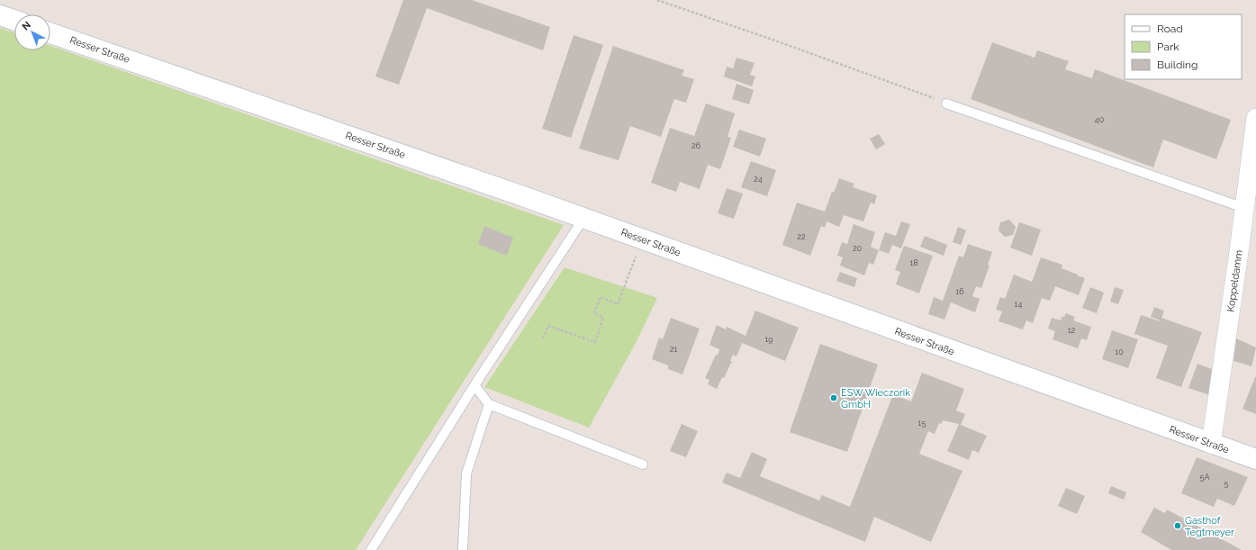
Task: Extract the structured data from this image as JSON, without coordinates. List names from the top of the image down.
{
  "streets": {
    "main road": ["Resser Straße"],
    "street": ["Koppeldamm"]
  },
  "crossings": [
    ["Resser Straße", "Koppeldamm"]
  ],
  "places": ["ESW Wieczorik GmbH", "Gasthof Tegtmeyer"],
  "house_numbers": [
    "40",
    "26",
    "24",
    "22",
    "20",
    "18",
    "16",
    "14",
    "12",
    "19",
    "21",
    "10",
    "15",
    "5A",
    "5"
  ],
  "legend": ["Road", "Park", "Building"],
  "north": "top left"
}
